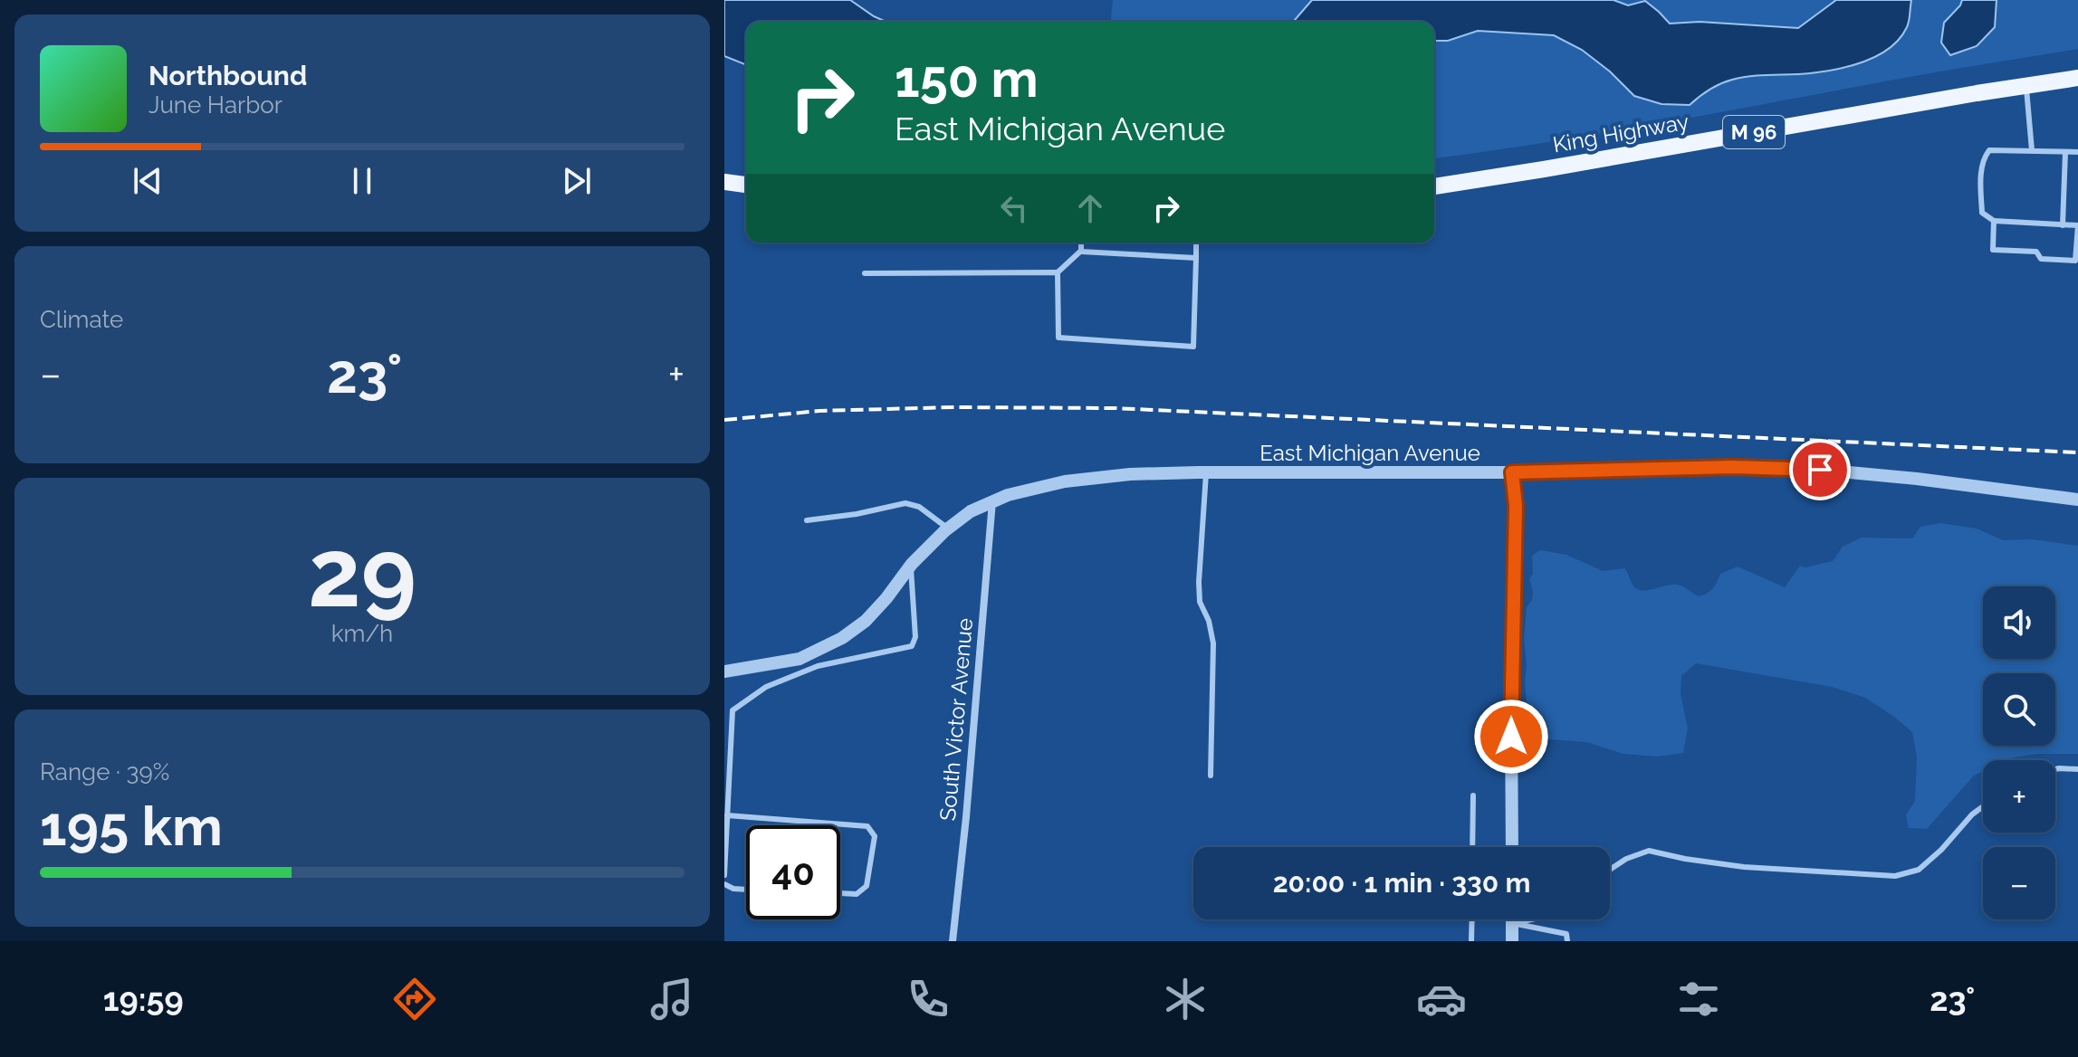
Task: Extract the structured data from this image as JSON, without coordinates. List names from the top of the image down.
{
  "streets": {
    "main road": ["M 96", "King Highway"],
    "street": ["East Michigan Avenue", "South Victor Avenue"]
  },
  "crossings": [
    ["East Michigan Avenue", "South Victor Avenue"]
  ],
  "page": {
    "turn": ["150 m", "East Michigan Avenue"],
    "song": ["Northbound", "June Harbor"],
    "tile": [
      "Climate",
      ["29", "km/h"],
      ["Range · 39%", "195 km"]
    ],
    "heat": ["−", "23°", "+"],
    "map_buttons": ["+", "−"],
    "limit": "40",
    "trip": "20:00 · 1 min · 330 m",
    "tabs": ["19:59", "23°"]
  }
}
